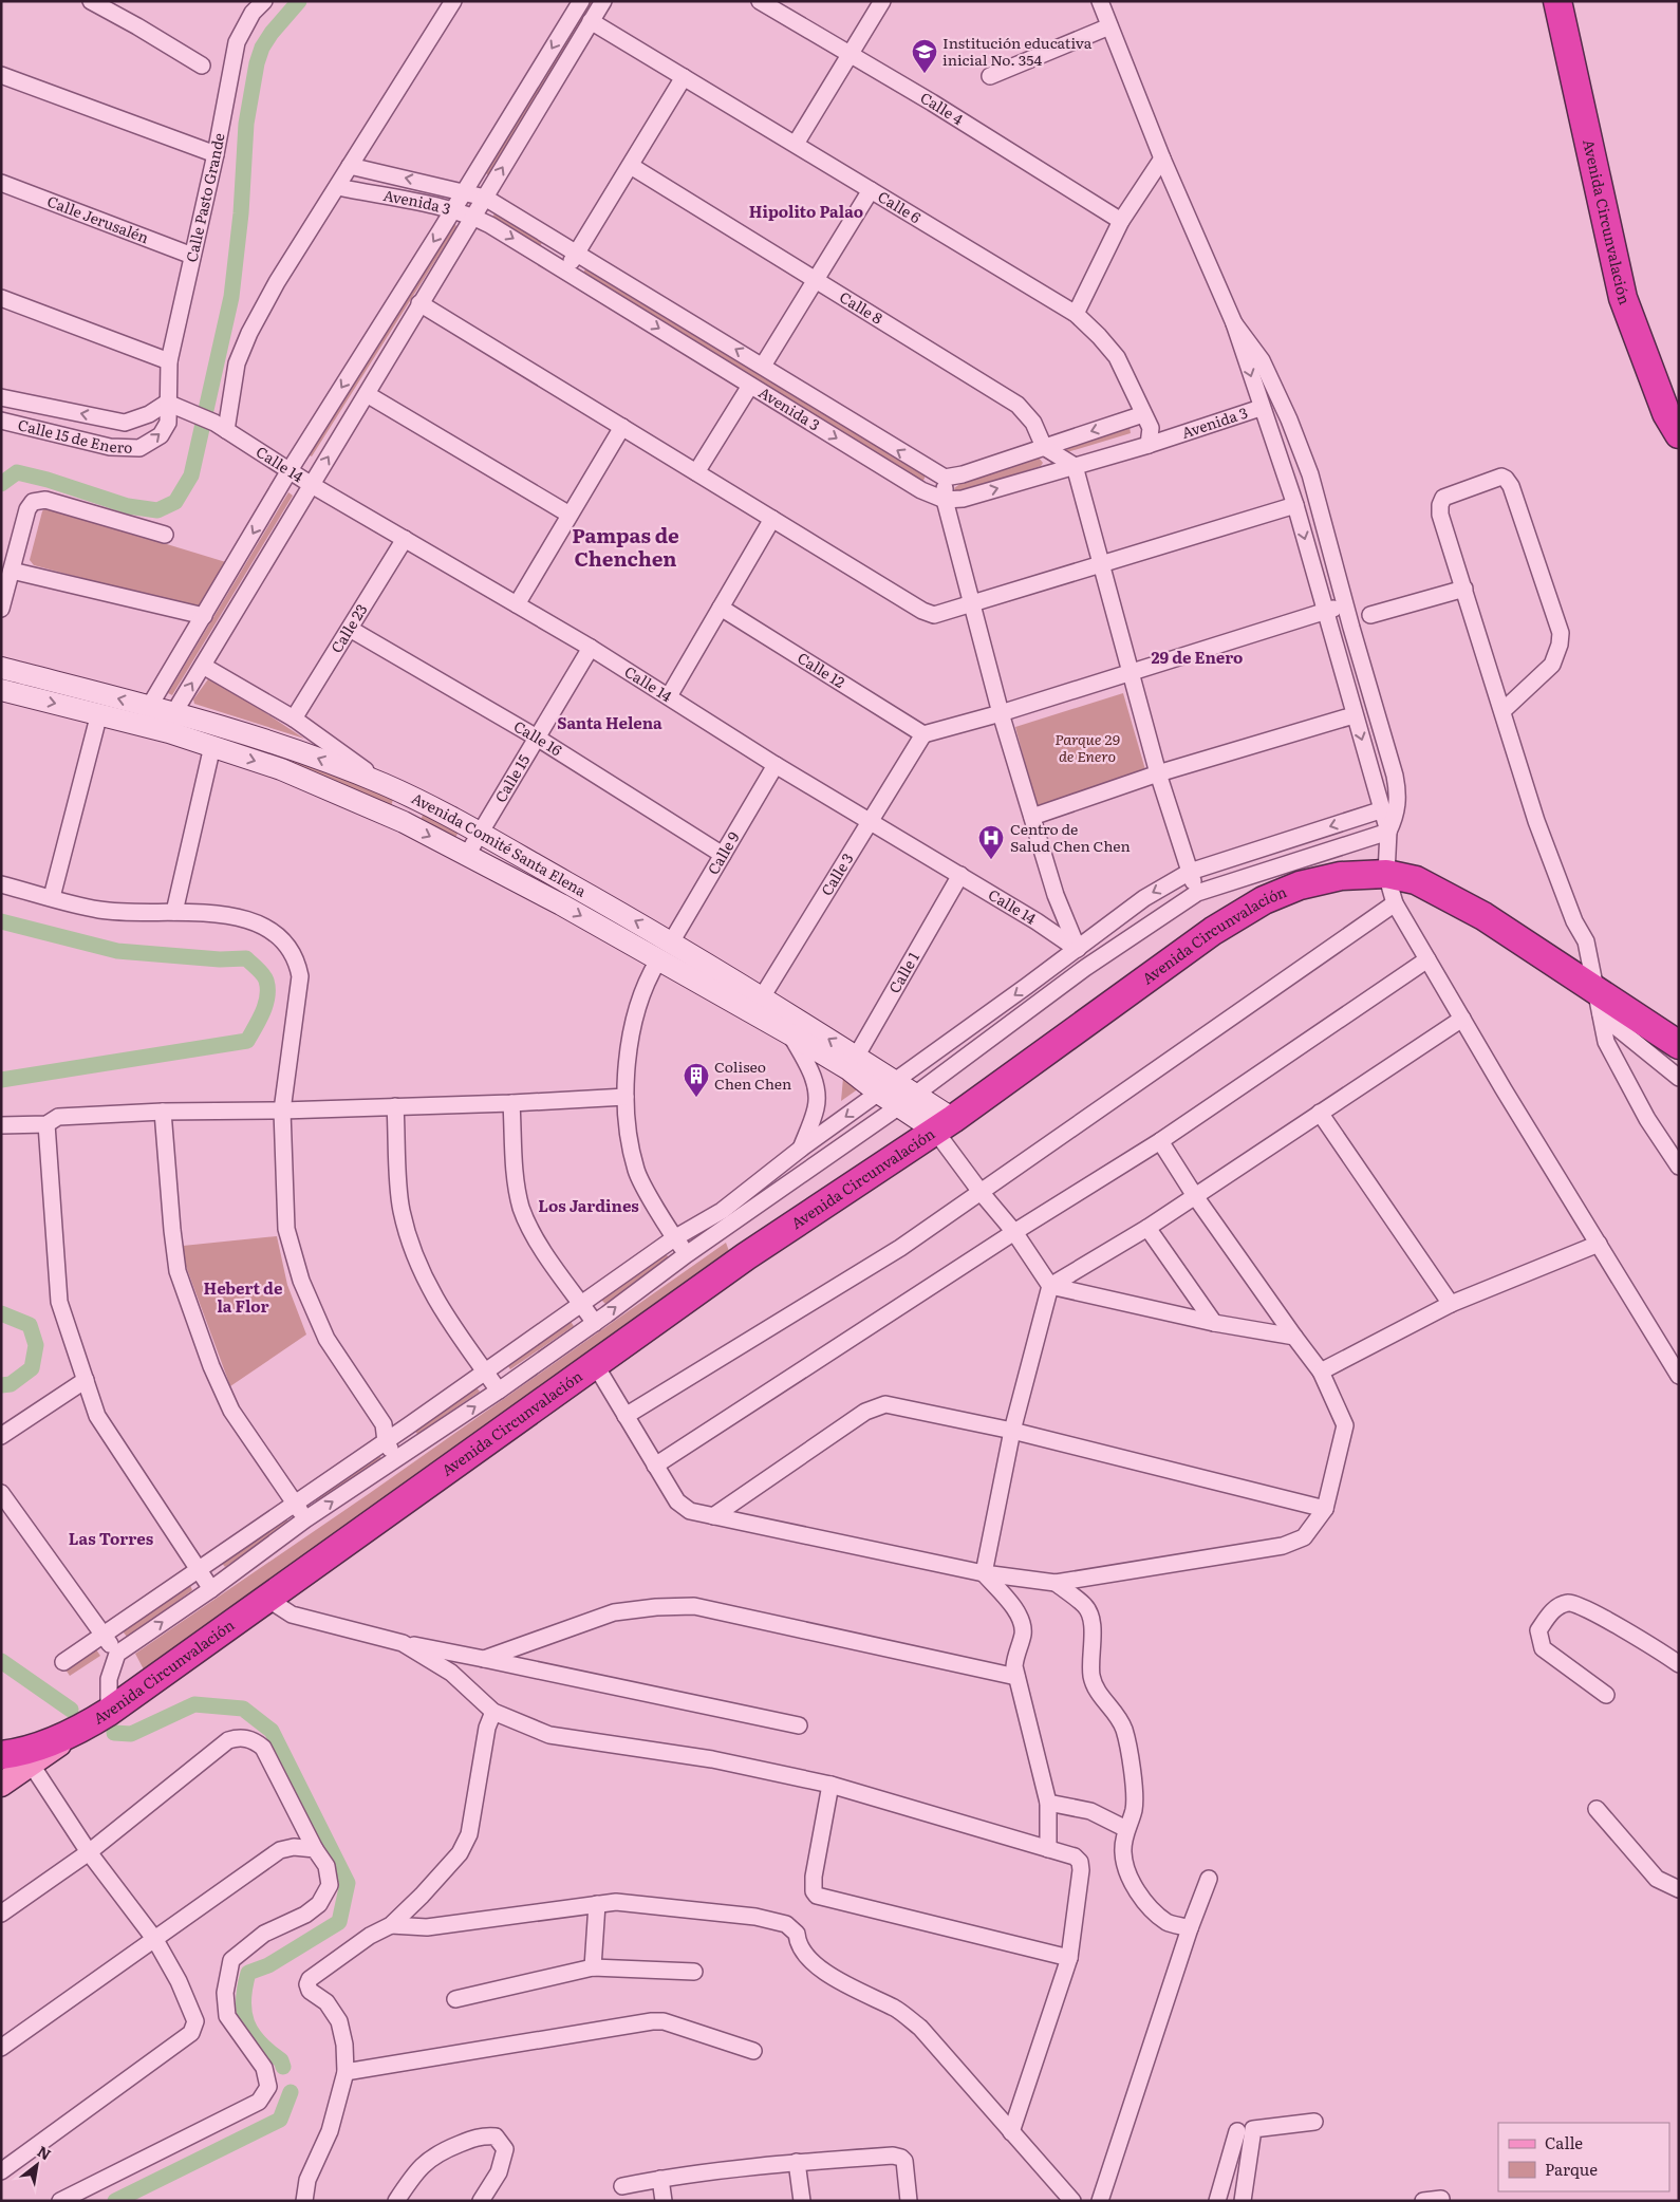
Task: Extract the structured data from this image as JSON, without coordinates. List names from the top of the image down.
{
  "streets": {
    "highway": ["Avenida Circunvalación"],
    "street": [
      "Calle 4",
      "Calle Pasto Grande",
      "Avenida 3",
      "Calle 6",
      "Calle Jerusalén",
      "Calle 8",
      "Calle 15 de Enero",
      "Calle 14",
      "Calle 23",
      "Calle 12",
      "Calle 16",
      "Calle 15",
      "Avenida Comité Santa Elena",
      "Calle 9",
      "Calle 3",
      "Calle 1"
    ]
  },
  "crossings": [
    ["Calle Pasto Grande", "Calle Jerusalén"],
    ["Calle Pasto Grande", "Calle 15 de Enero"],
    ["Calle Pasto Grande", "Calle 14"],
    ["Avenida 3", "Calle 6"],
    ["Avenida Circunvalación", "Avenida Comité Santa Elena"],
    ["Calle 15 de Enero", "Calle 14"],
    ["Calle 14", "Calle 23"],
    ["Calle 14", "Calle 15"],
    ["Calle 14", "Calle 9"],
    ["Calle 14", "Calle 3"],
    ["Calle 14", "Calle 1"],
    ["Calle 23", "Calle 16"],
    ["Calle 12", "Calle 3"],
    ["Calle 16", "Calle 15"],
    ["Calle 16", "Calle 9"],
    ["Calle 15", "Avenida Comité Santa Elena"],
    ["Avenida Comité Santa Elena", "Calle 9"],
    ["Avenida Comité Santa Elena", "Calle 3"],
    ["Avenida Comité Santa Elena", "Calle 1"]
  ],
  "districts": [
    "Hipolito Palao",
    "Pampas de Chenchen",
    "29 de Enero",
    "Santa Helena",
    "Los Jardines",
    "Hebert de la Flor",
    "Las Torres"
  ],
  "parks": ["Parque 29 de Enero"],
  "places": {
    "school or university": ["Institución educativa inicial No. 354"],
    "hospital": ["Centro de Salud Chen Chen"],
    "building": ["Coliseo Chen Chen"]
  },
  "legend": ["Calle", "Parque"],
  "north": "top right"
}
